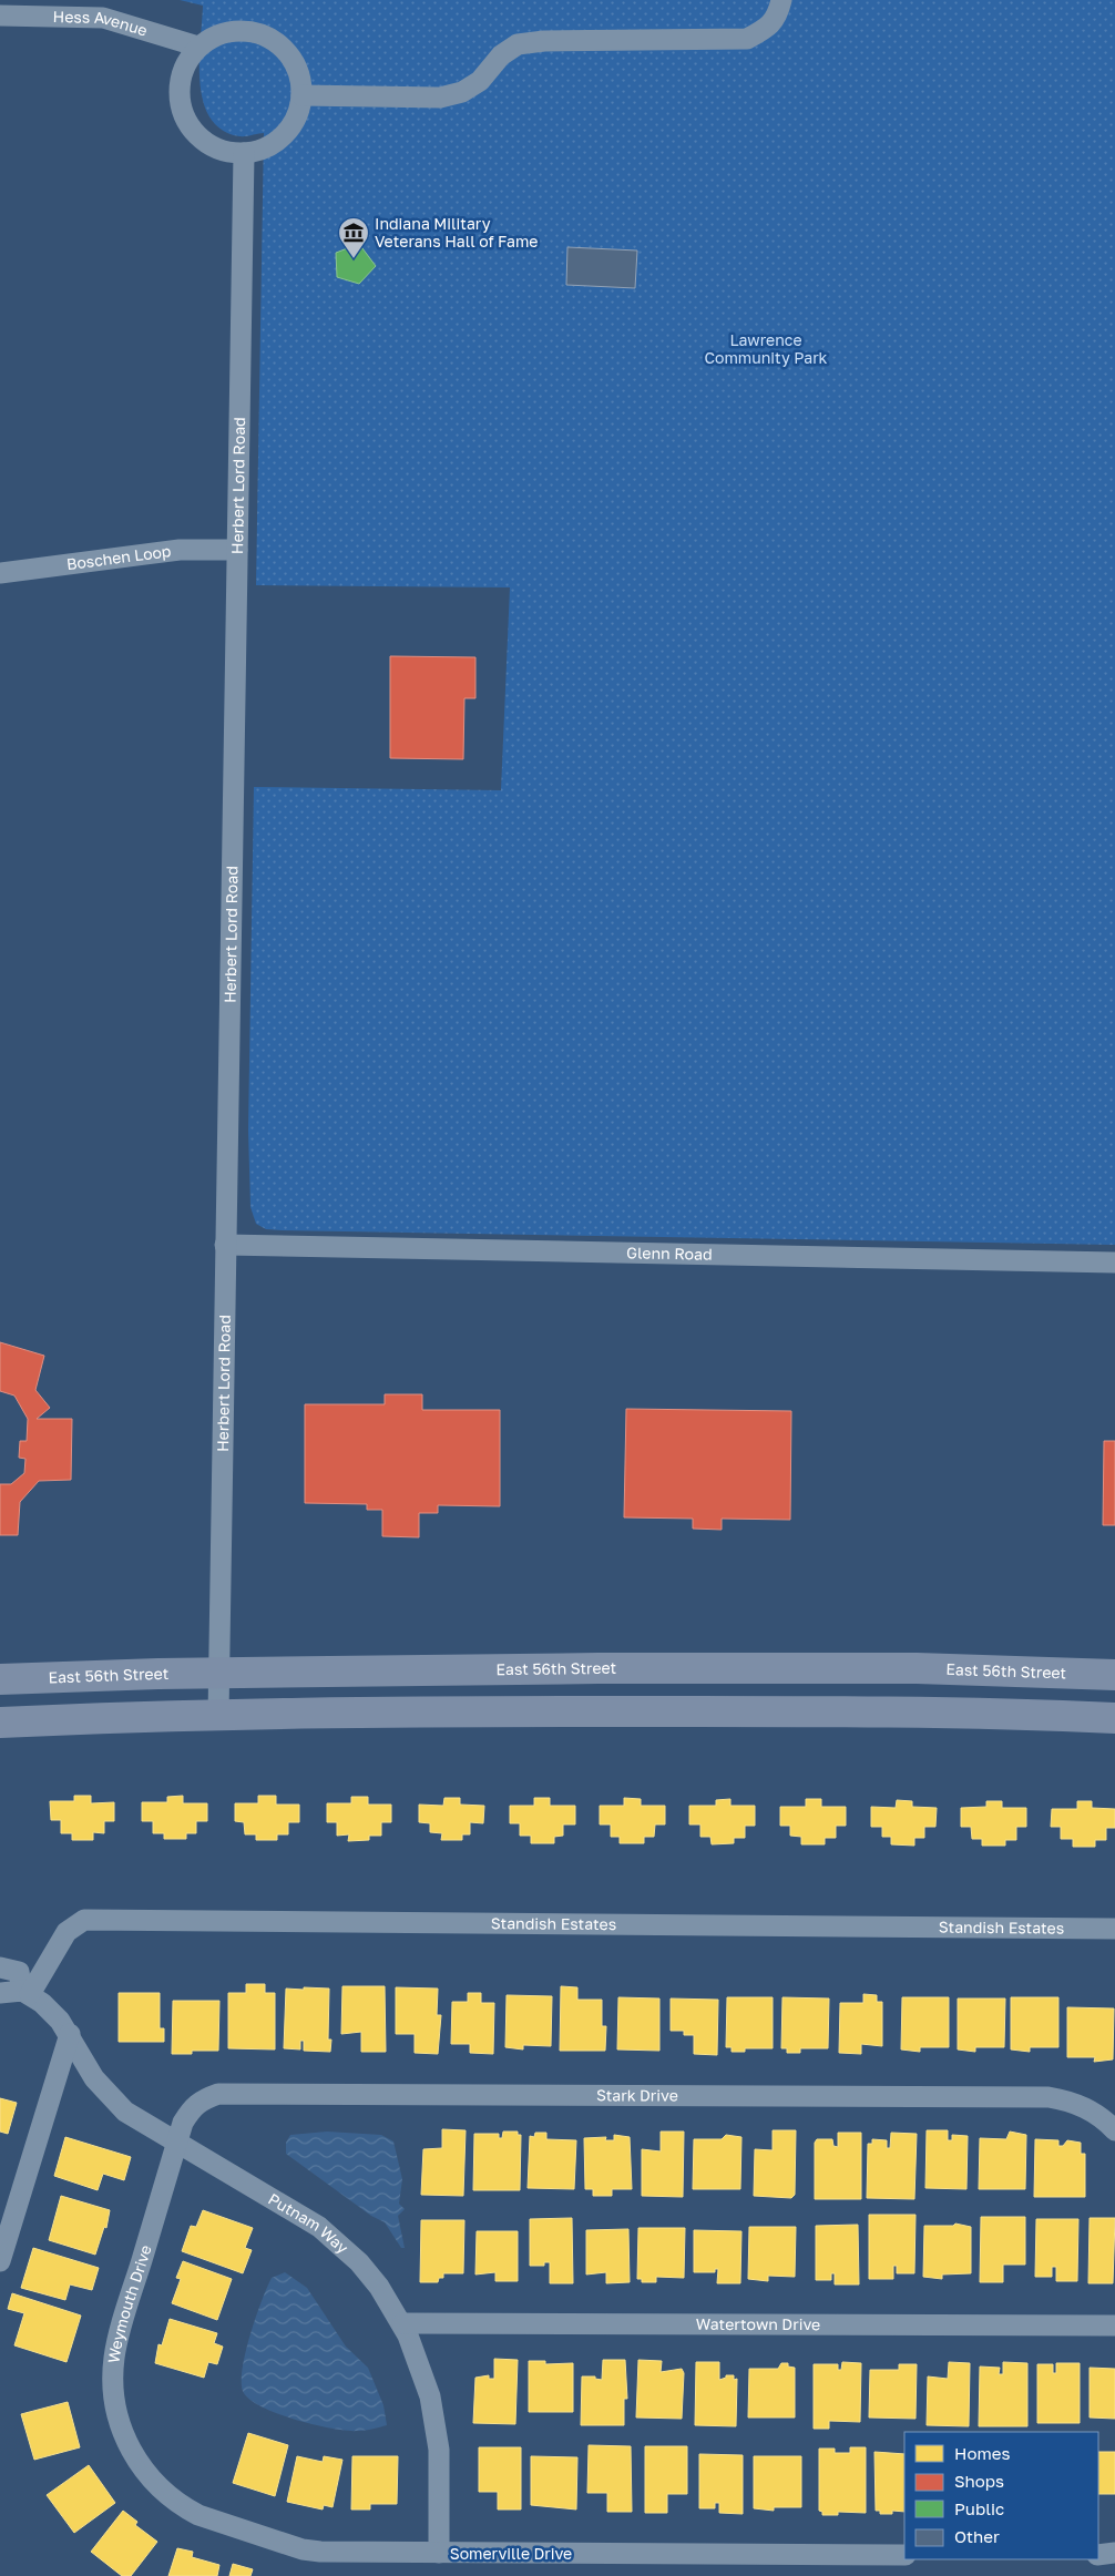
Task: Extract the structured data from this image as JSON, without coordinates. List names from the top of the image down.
{
  "streets": {
    "main road": ["East 56th Street"],
    "street": [
      "Hess Avenue",
      "Herbert Lord Road",
      "Boschen Loop",
      "Glenn Road",
      "Standish Estates",
      "Stark Drive",
      "Putnam Way",
      "Weymouth Drive",
      "Watertown Drive",
      "Somerville Drive"
    ]
  },
  "crossings": [
    ["Hess Avenue", "Herbert Lord Road"],
    ["Herbert Lord Road", "Boschen Loop"],
    ["Herbert Lord Road", "Glenn Road"],
    ["Herbert Lord Road", "East 56th Street"],
    ["Standish Estates", "Putnam Way"],
    ["Stark Drive", "Putnam Way"],
    ["Stark Drive", "Weymouth Drive"],
    ["Putnam Way", "Weymouth Drive"],
    ["Putnam Way", "Watertown Drive"],
    ["Putnam Way", "Somerville Drive"],
    ["Weymouth Drive", "Somerville Drive"]
  ],
  "parks": ["Lawrence Community Park"],
  "places": {
    "museum": ["Indiana Military Veterans Hall of Fame"]
  },
  "legend": [
    "Homes",
    "Shops",
    "Public",
    "Other"
  ]
}
